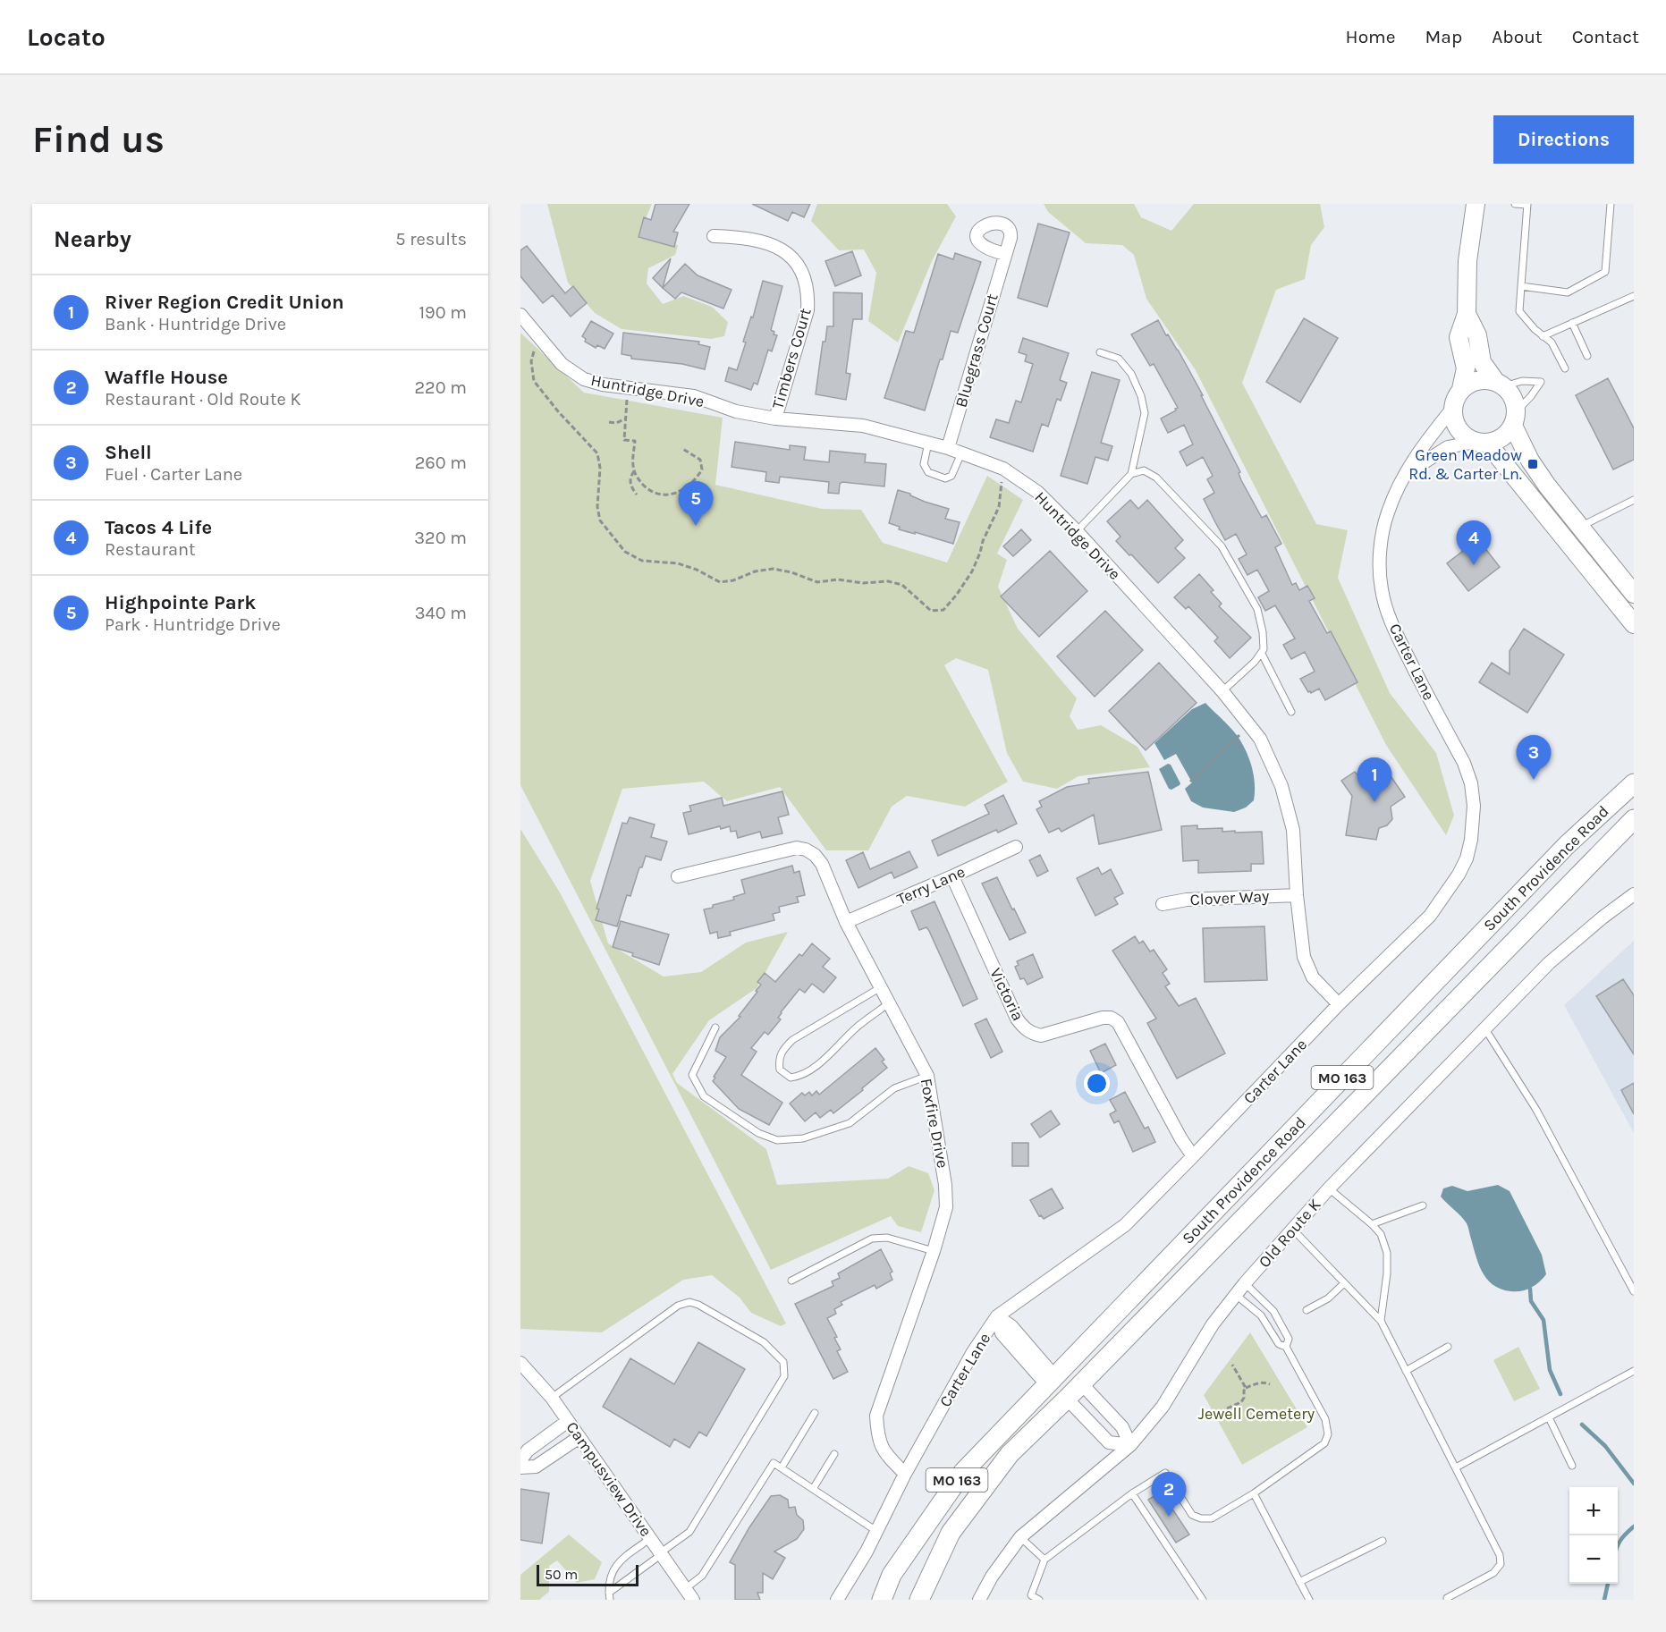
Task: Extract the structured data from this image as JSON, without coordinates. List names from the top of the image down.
{
  "streets": {
    "main road": ["South Providence Road", "MO 163"],
    "street": [
      "Bluegrass Court",
      "Timbers Court",
      "Huntridge Drive",
      "Carter Lane",
      "Terry Lane",
      "Clover Way",
      "Victoria",
      "Foxfire Drive",
      "Old Route K",
      "Campusview Drive"
    ]
  },
  "crossings": [
    ["Bluegrass Court", "Huntridge Drive"],
    ["Timbers Court", "Huntridge Drive"],
    ["Huntridge Drive", "Carter Lane"],
    ["Huntridge Drive", "Clover Way"],
    ["Carter Lane", "Victoria"],
    ["Carter Lane", "Foxfire Drive"],
    ["Terry Lane", "Victoria"],
    ["Terry Lane", "Foxfire Drive"]
  ],
  "parks": ["Jewell Cemetery"],
  "places": {
    "transit": ["Green Meadow Rd. & Carter Ln."]
  },
  "scale_bar": "50 m",
  "page": {
    "header": "Locato",
    "nav": [
      "Home",
      "Map",
      "About",
      "Contact"
    ],
    "buttons": "Directions",
    "title": "Find us",
    "heading": ["Nearby", "5 results"],
    "list": [
      {
        "mark": "1",
        "name": "River Region Credit Union",
        "note": "Bank · Huntridge Drive",
        "value": "190 m"
      },
      {
        "mark": "2",
        "name": "Waffle House",
        "note": "Restaurant · Old Route K",
        "value": "220 m"
      },
      {
        "mark": "3",
        "name": "Shell",
        "note": "Fuel · Carter Lane",
        "value": "260 m"
      },
      {
        "mark": "4",
        "name": "Tacos 4 Life",
        "note": "Restaurant",
        "value": "320 m"
      },
      {
        "mark": "5",
        "name": "Highpointe Park",
        "note": "Park · Huntridge Drive",
        "value": "340 m"
      }
    ],
    "pins": [
      "5",
      "4",
      "3",
      "1",
      "2"
    ],
    "map_buttons": ["+", "−"],
    "scale": "50 m"
  }
}
